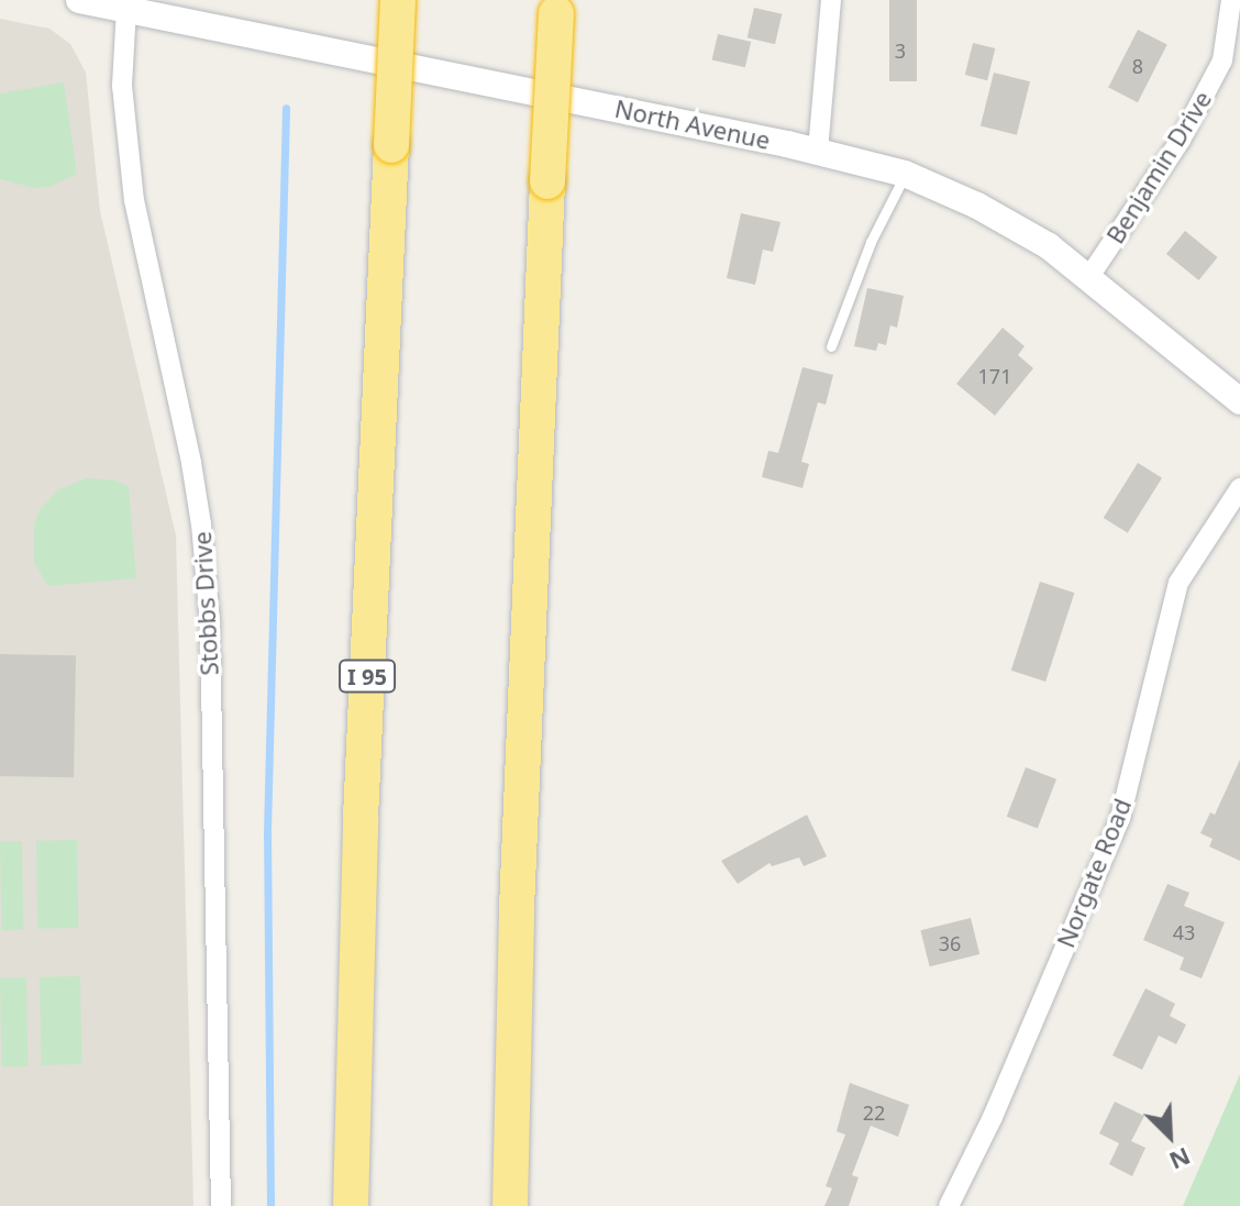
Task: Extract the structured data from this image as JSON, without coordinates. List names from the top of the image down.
{
  "streets": {
    "highway": ["I 95"],
    "main road": ["North Avenue"],
    "street": ["Benjamin Drive", "Stobbs Drive", "Norgate Road"]
  },
  "crossings": [
    ["North Avenue", "Benjamin Drive"],
    ["North Avenue", "Stobbs Drive"]
  ],
  "house_numbers": [
    "3",
    "8",
    "171",
    "43",
    "36",
    "22"
  ],
  "north": "bottom right"
}
